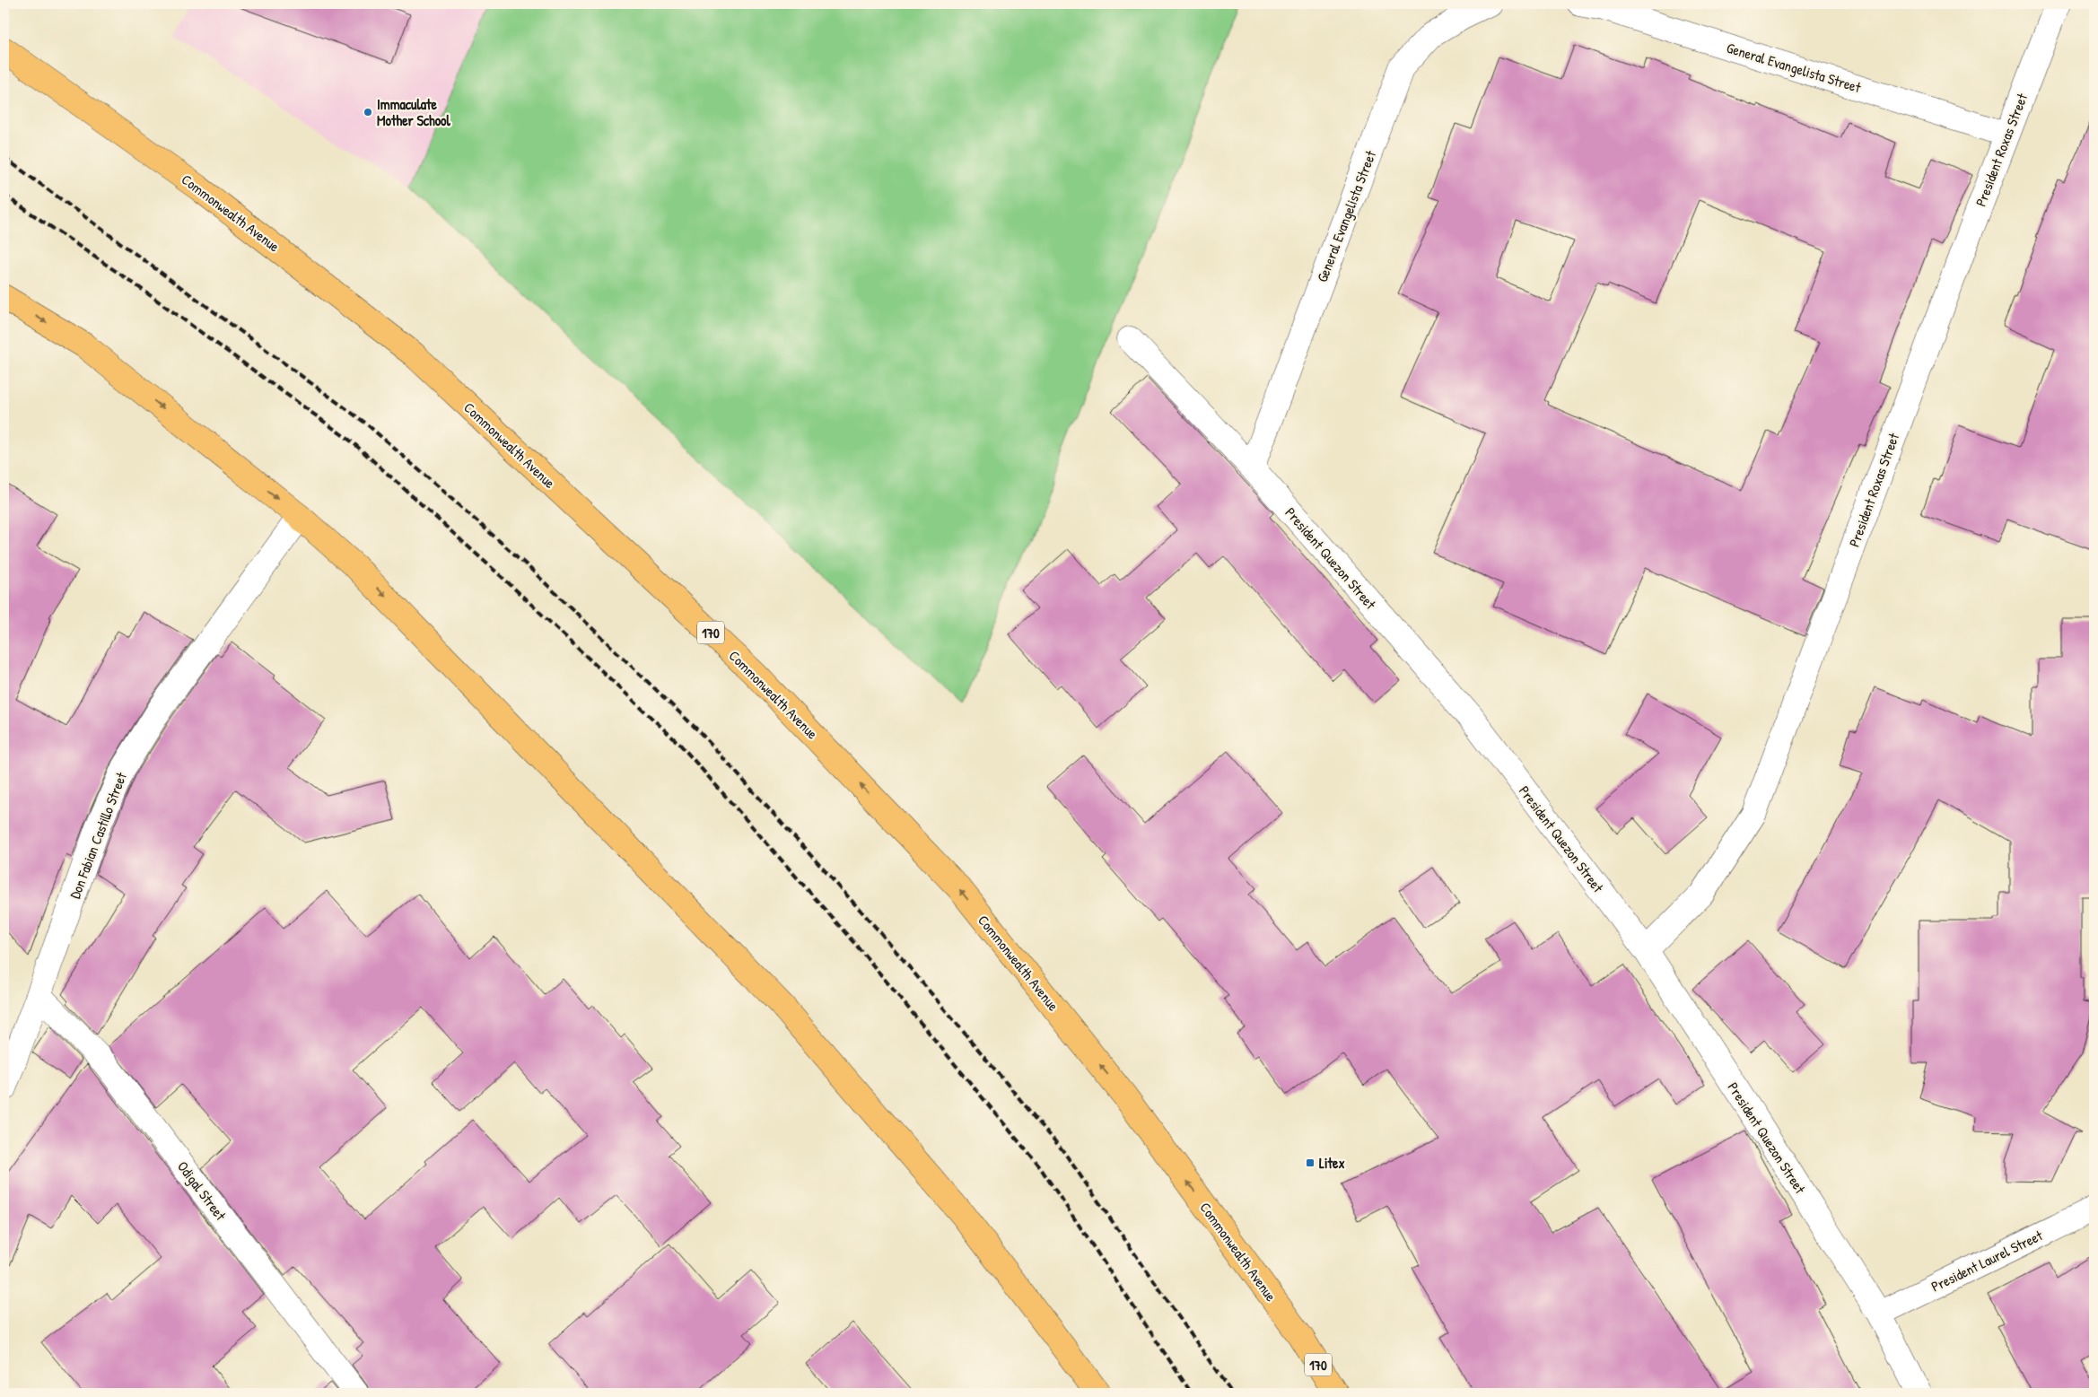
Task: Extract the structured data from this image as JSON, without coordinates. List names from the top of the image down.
{
  "streets": {
    "main road": ["Commonwealth Avenue", "170"],
    "street": [
      "General Evangelista Street",
      "President Roxas Street",
      "President Quezon Street",
      "Don Fabian Castillo Street",
      "Odigal Street",
      "President Laurel Street"
    ]
  },
  "crossings": [
    ["General Evangelista Street", "President Roxas Street"],
    ["General Evangelista Street", "President Quezon Street"],
    ["President Roxas Street", "President Quezon Street"],
    ["President Quezon Street", "President Laurel Street"],
    ["Don Fabian Castillo Street", "Odigal Street"]
  ],
  "places": {
    "other": ["Immaculate Mother School"],
    "transit": ["Litex"]
  }
}
